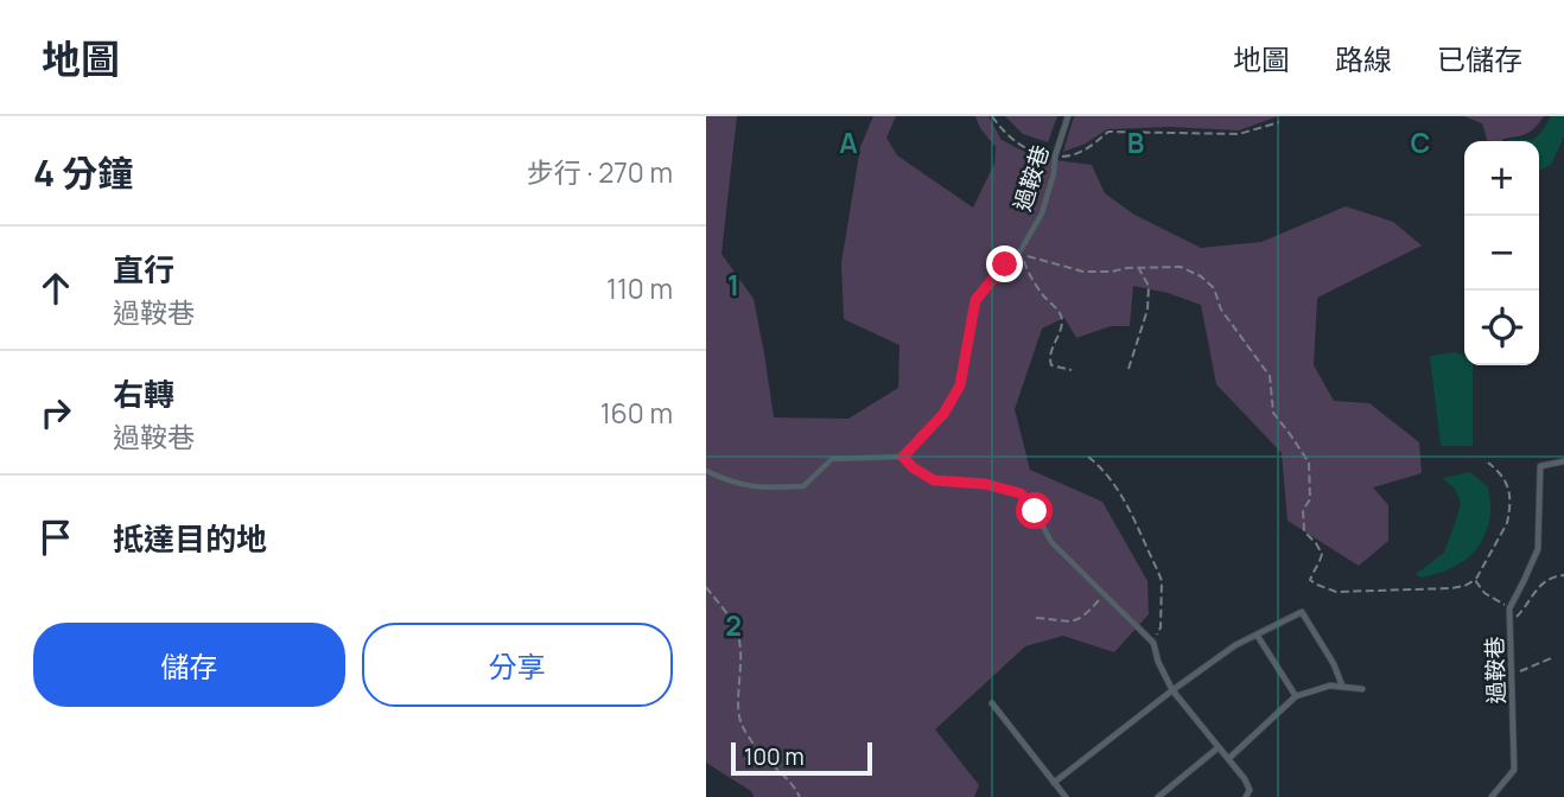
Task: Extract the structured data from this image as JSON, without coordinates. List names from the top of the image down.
{
  "streets": {
    "lane": ["過鞍巷"]
  },
  "scale_bar": "100 m",
  "page": {
    "header": "地圖",
    "nav": ["地圖", "路線", "已儲存"],
    "heading": ["4 分鐘", "步行 · 270 m"],
    "map_buttons": ["+", "−"],
    "list": [
      ["直行", "過鞍巷", "110 m"],
      ["右轉", "過鞍巷", "160 m"],
      "抵達目的地"
    ],
    "buttons": ["儲存", "分享"],
    "scale": "100 m"
  },
  "grid": {
    "columns": ["A", "B", "C"],
    "rows": ["1", "2"]
  }
}
